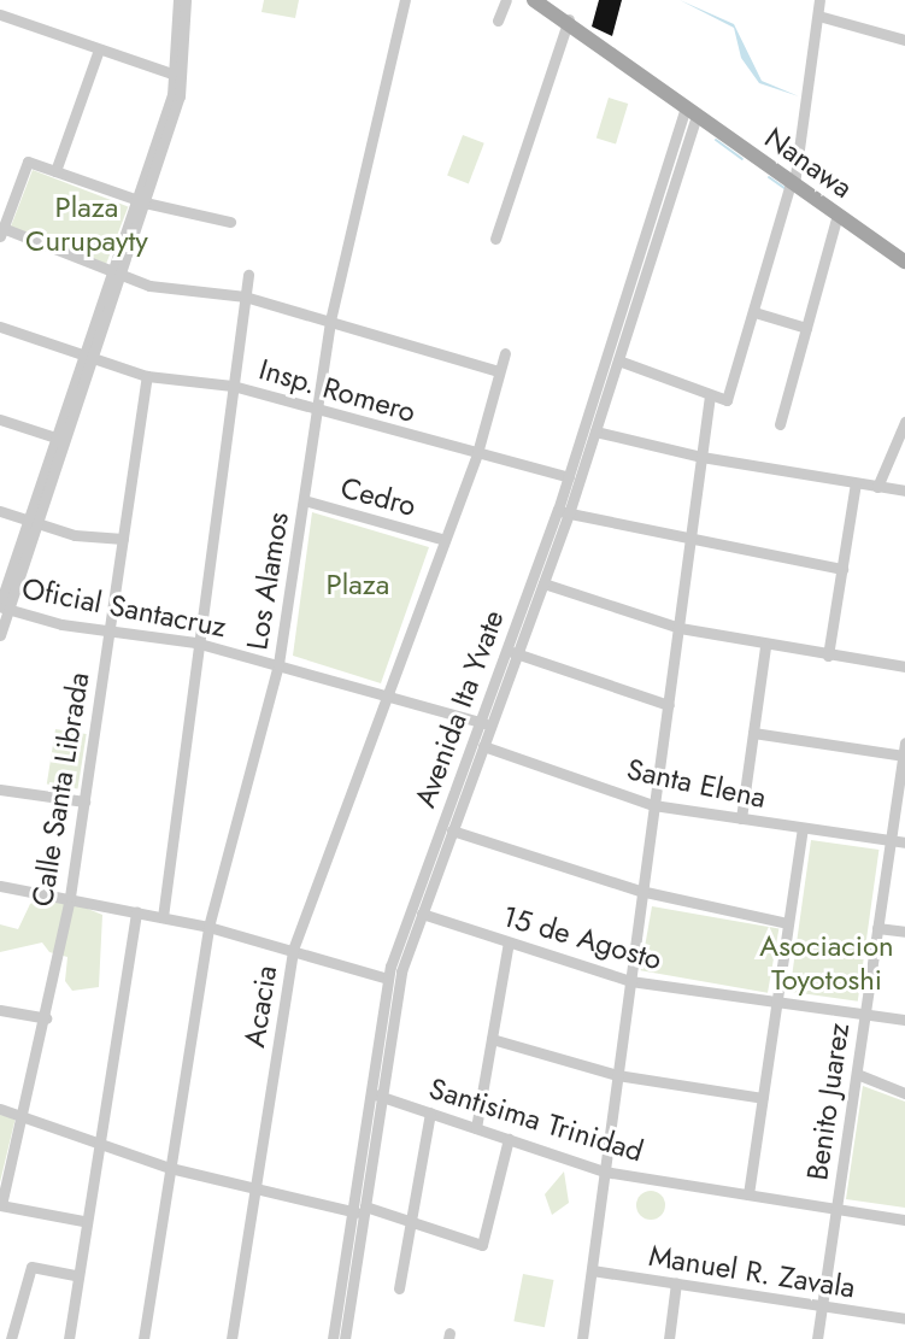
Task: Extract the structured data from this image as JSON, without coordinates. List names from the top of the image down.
{
  "streets": {
    "main road": ["Nanawa"],
    "street": [
      "Insp. Romero",
      "Cedro",
      "Los Alamos",
      "Oficial Santacruz",
      "Avenida Ita Yvate",
      "Santa Elena",
      "Calle Santa Librada",
      "15 de Agosto",
      "Acacia",
      "Benito Juarez",
      "Santisima Trinidad",
      "Manuel R. Zavala"
    ]
  },
  "crossings": [
    ["Nanawa", "Avenida Ita Yvate"],
    ["Insp. Romero", "Los Alamos"],
    ["Insp. Romero", "Avenida Ita Yvate"],
    ["Insp. Romero", "Calle Santa Librada"],
    ["Insp. Romero", "Acacia"],
    ["Cedro", "Los Alamos"],
    ["Cedro", "Acacia"],
    ["Los Alamos", "Oficial Santacruz"],
    ["Oficial Santacruz", "Avenida Ita Yvate"],
    ["Oficial Santacruz", "Calle Santa Librada"],
    ["Oficial Santacruz", "Acacia"],
    ["Avenida Ita Yvate", "Santa Elena"],
    ["Avenida Ita Yvate", "15 de Agosto"],
    ["Avenida Ita Yvate", "Santisima Trinidad"],
    ["Santa Elena", "Benito Juarez"],
    ["15 de Agosto", "Benito Juarez"],
    ["Benito Juarez", "Santisima Trinidad"],
    ["Benito Juarez", "Manuel R. Zavala"]
  ],
  "parks": ["Plaza Curupayty", "Plaza", "Asociacion Toyotoshi"]
}
